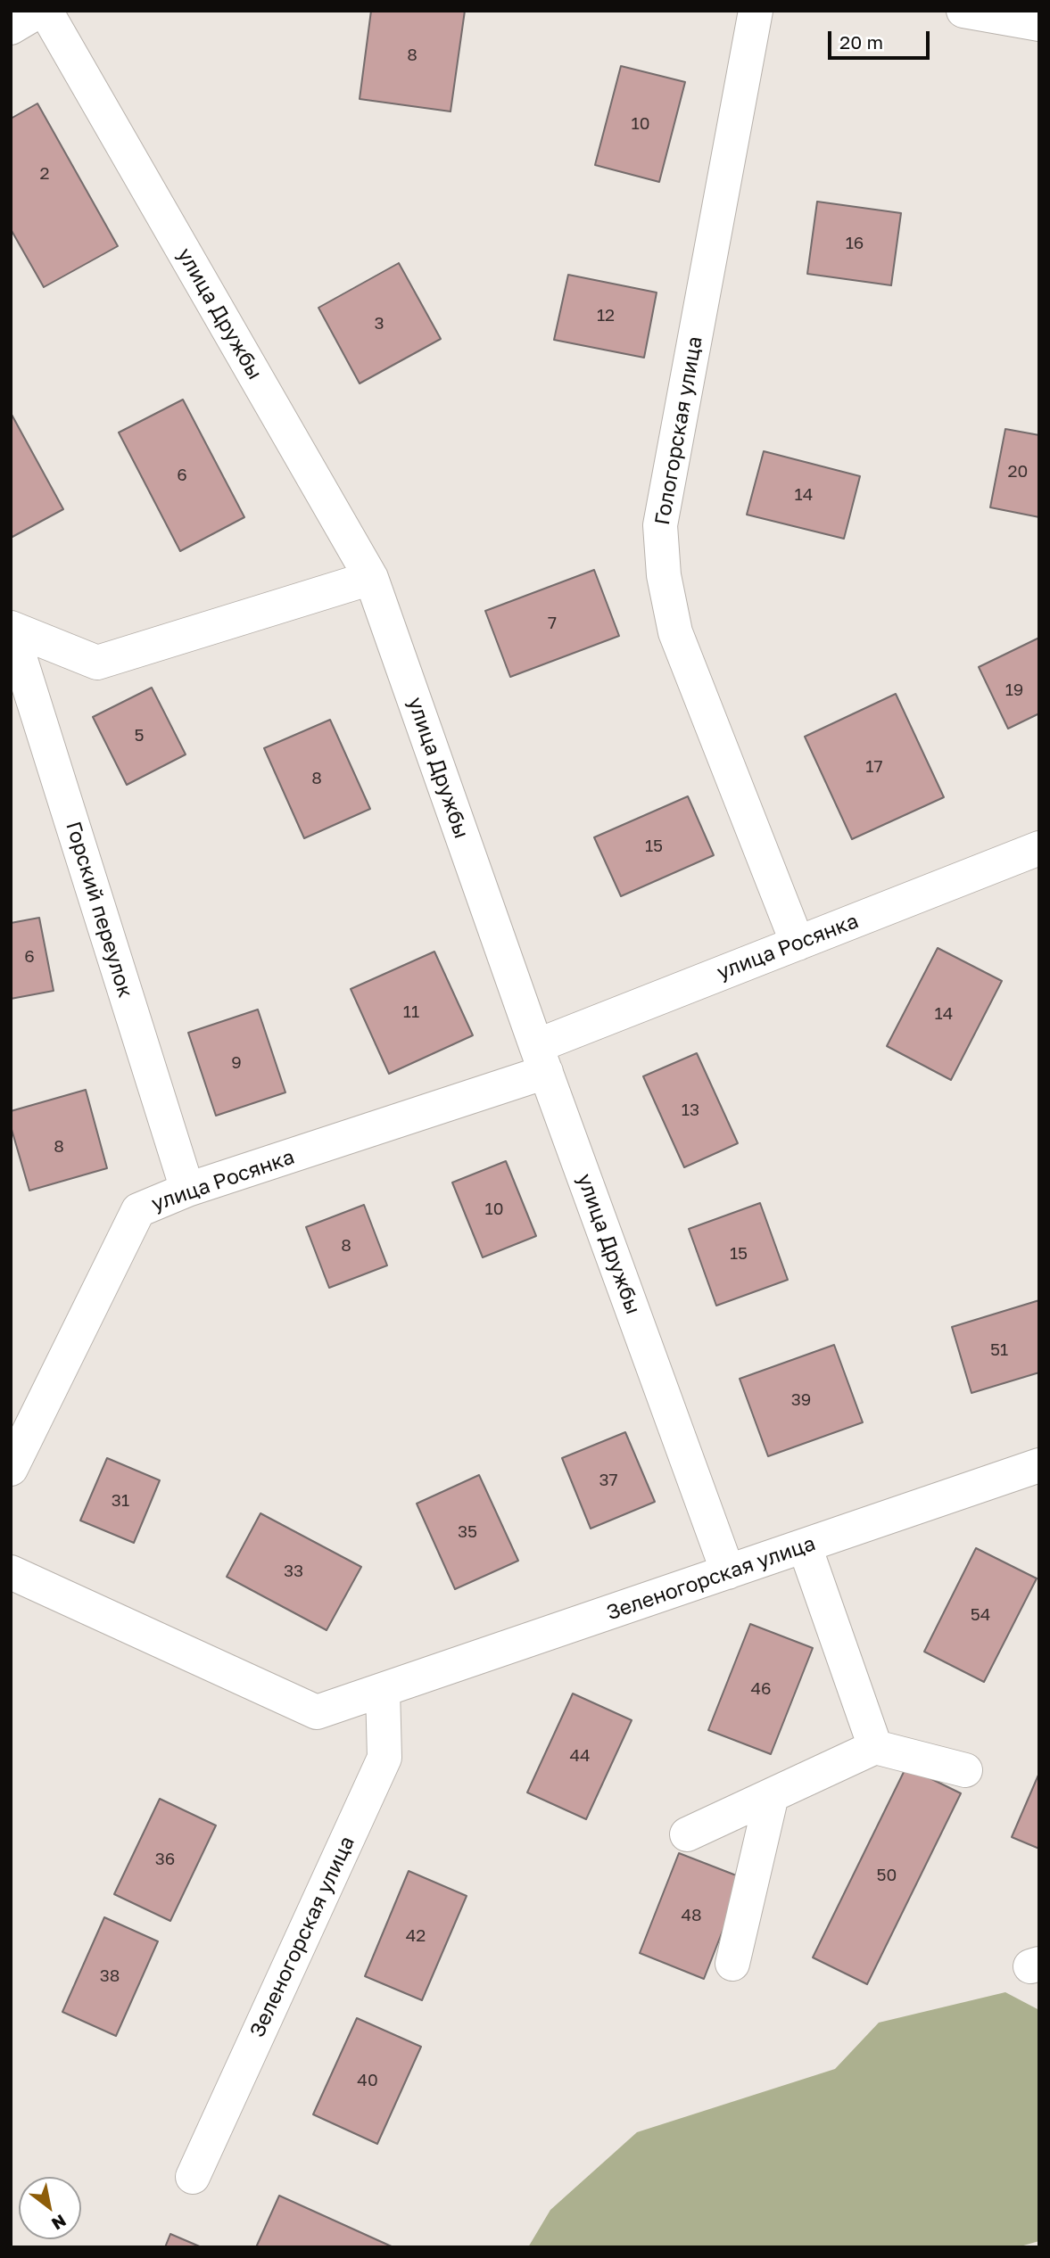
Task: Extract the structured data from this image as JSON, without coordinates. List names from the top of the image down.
{
  "streets": {
    "street": [
      "улица Дружбы",
      "Гологорская улица",
      "Горский переулок",
      "улица Росянка",
      "Зеленогорская улица"
    ]
  },
  "crossings": [
    ["улица Дружбы", "Горский переулок"],
    ["улица Дружбы", "улица Росянка"],
    ["улица Дружбы", "Зеленогорская улица"],
    ["Гологорская улица", "улица Росянка"],
    ["Горский переулок", "улица Росянка"]
  ],
  "house_numbers": [
    "8",
    "10",
    "2",
    "16",
    "12",
    "3",
    "20",
    "6",
    "14",
    "7",
    "19",
    "5",
    "17",
    "8",
    "15",
    "6",
    "11",
    "14",
    "9",
    "13",
    "8",
    "10",
    "8",
    "15",
    "51",
    "39",
    "37",
    "31",
    "35",
    "33",
    "54",
    "46",
    "44",
    "36",
    "50",
    "48",
    "42",
    "38",
    "40"
  ],
  "scale_bar": "20 m",
  "north": "bottom right"
}
